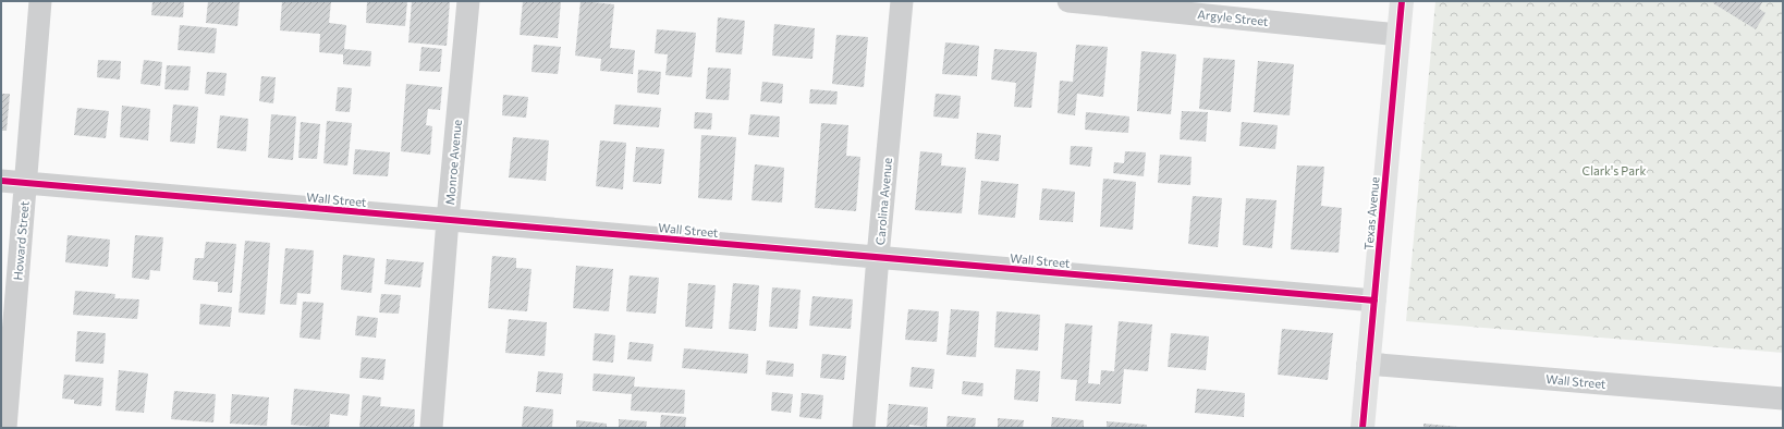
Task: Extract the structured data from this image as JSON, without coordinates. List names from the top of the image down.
{
  "streets": {
    "street": [
      "Argyle Street",
      "Monroe Avenue",
      "Wall Street",
      "Carolina Avenue",
      "Texas Avenue",
      "Howard Street"
    ]
  },
  "crossings": [
    ["Argyle Street", "Texas Avenue"],
    ["Monroe Avenue", "Wall Street"],
    ["Wall Street", "Carolina Avenue"],
    ["Wall Street", "Texas Avenue"],
    ["Wall Street", "Howard Street"]
  ],
  "parks": ["Clark's Park"]
}
